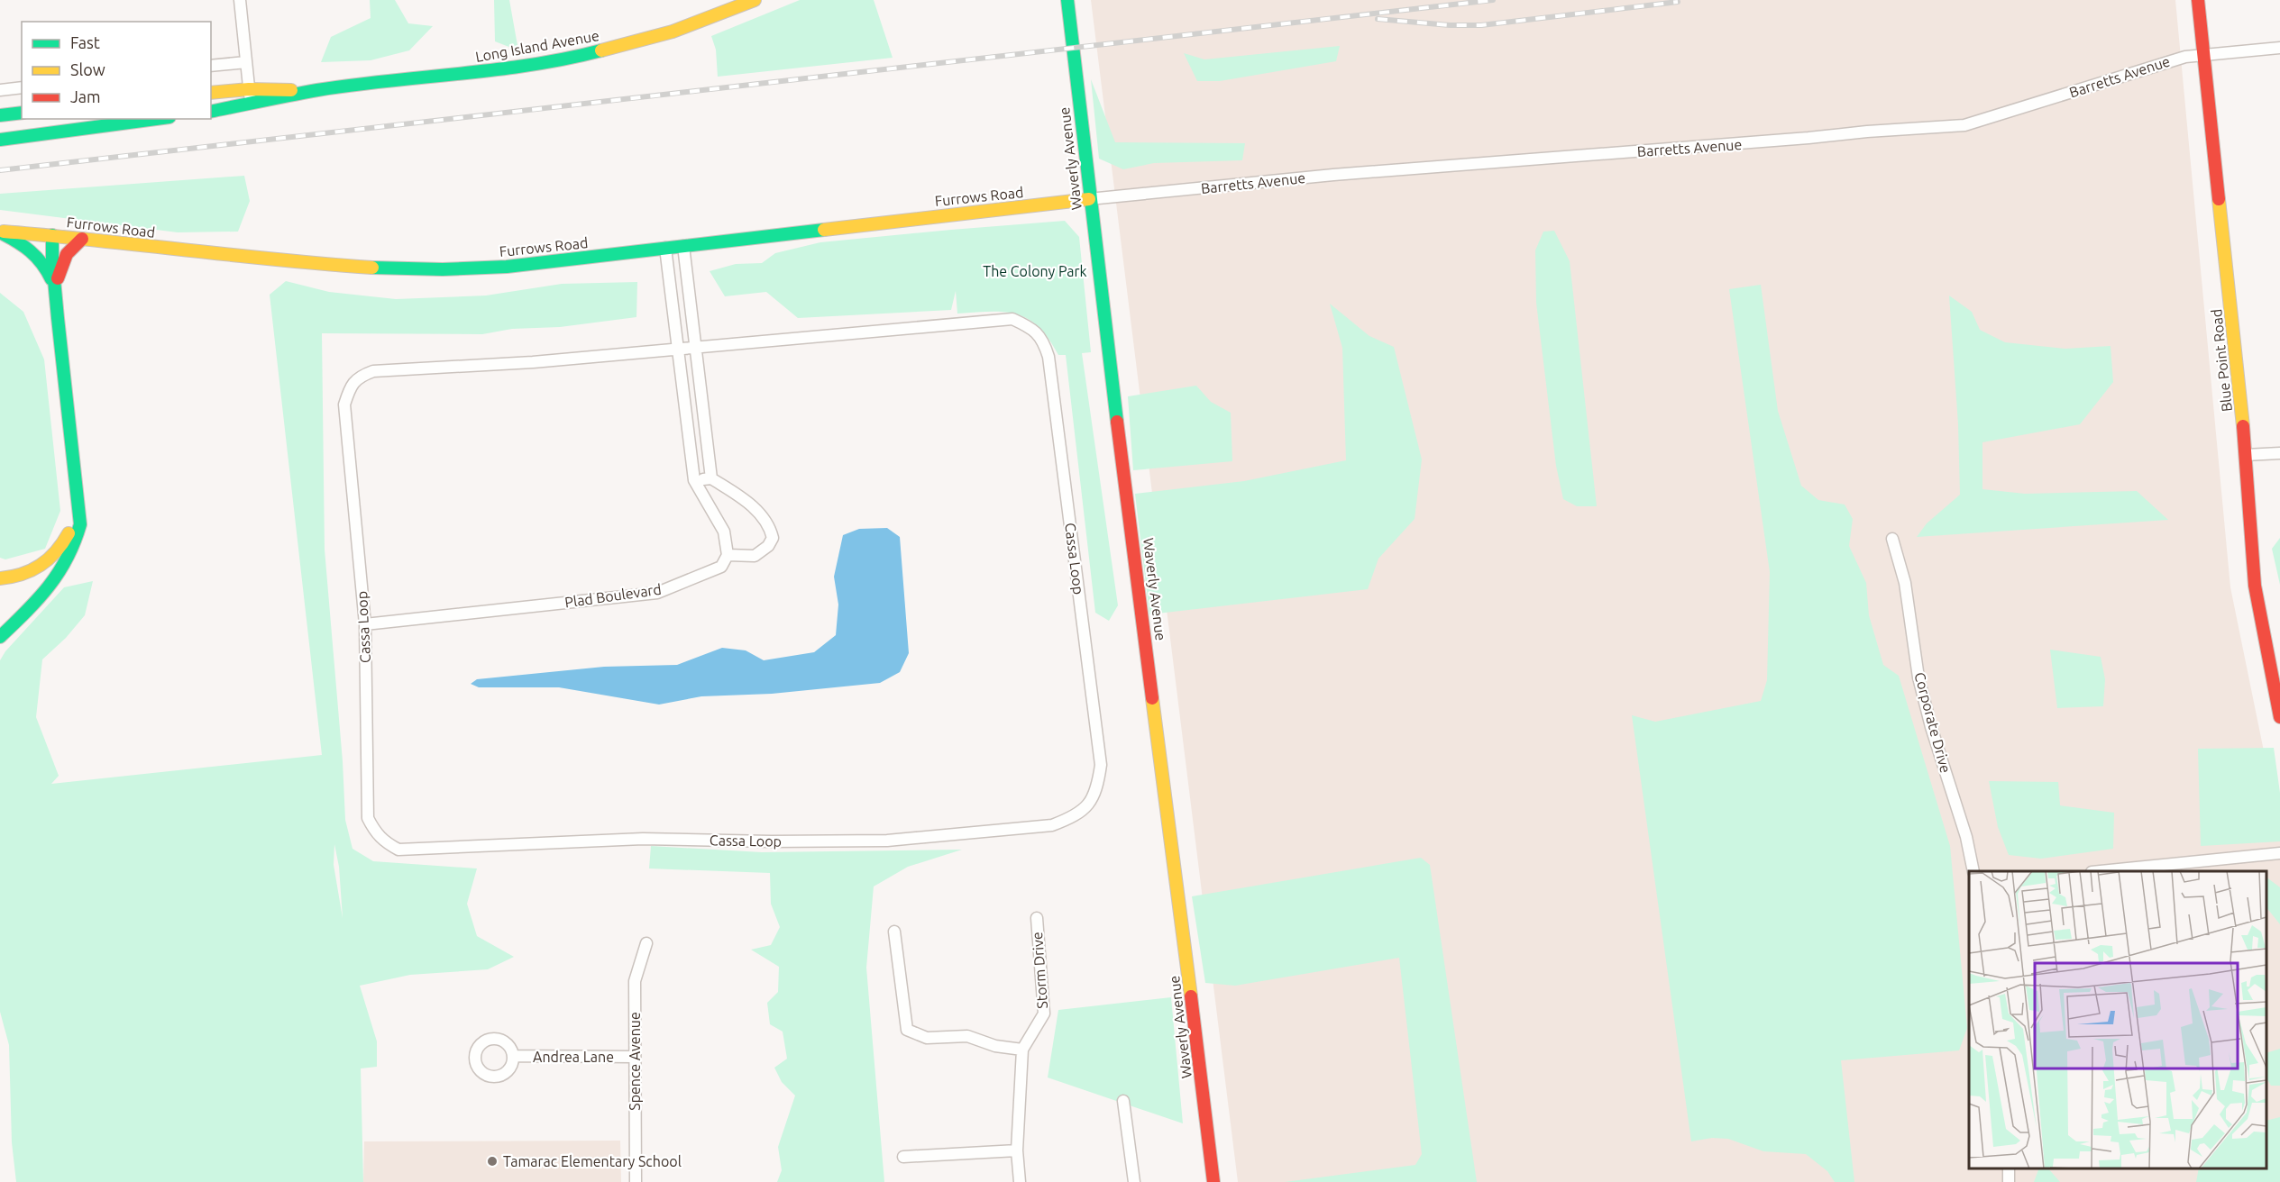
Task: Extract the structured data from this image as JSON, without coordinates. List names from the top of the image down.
{
  "streets": {
    "main road": [
      "Long Island Avenue",
      "Waverly Avenue",
      "Furrows Road",
      "Blue Point Road"
    ],
    "street": [
      "Barretts Avenue",
      "Cassa Loop",
      "Plad Boulevard",
      "Corporate Drive",
      "Storm Drive",
      "Andrea Lane",
      "Spence Avenue"
    ]
  },
  "crossings": [
    ["Barretts Avenue", "Waverly Avenue"],
    ["Barretts Avenue", "Furrows Road"],
    ["Barretts Avenue", "Blue Point Road"],
    ["Waverly Avenue", "Furrows Road"],
    ["Cassa Loop", "Plad Boulevard"],
    ["Andrea Lane", "Spence Avenue"]
  ],
  "parks": ["The Colony Park"],
  "places": ["Tamarac Elementary School"],
  "legend": ["Fast", "Slow", "Jam"]
}
